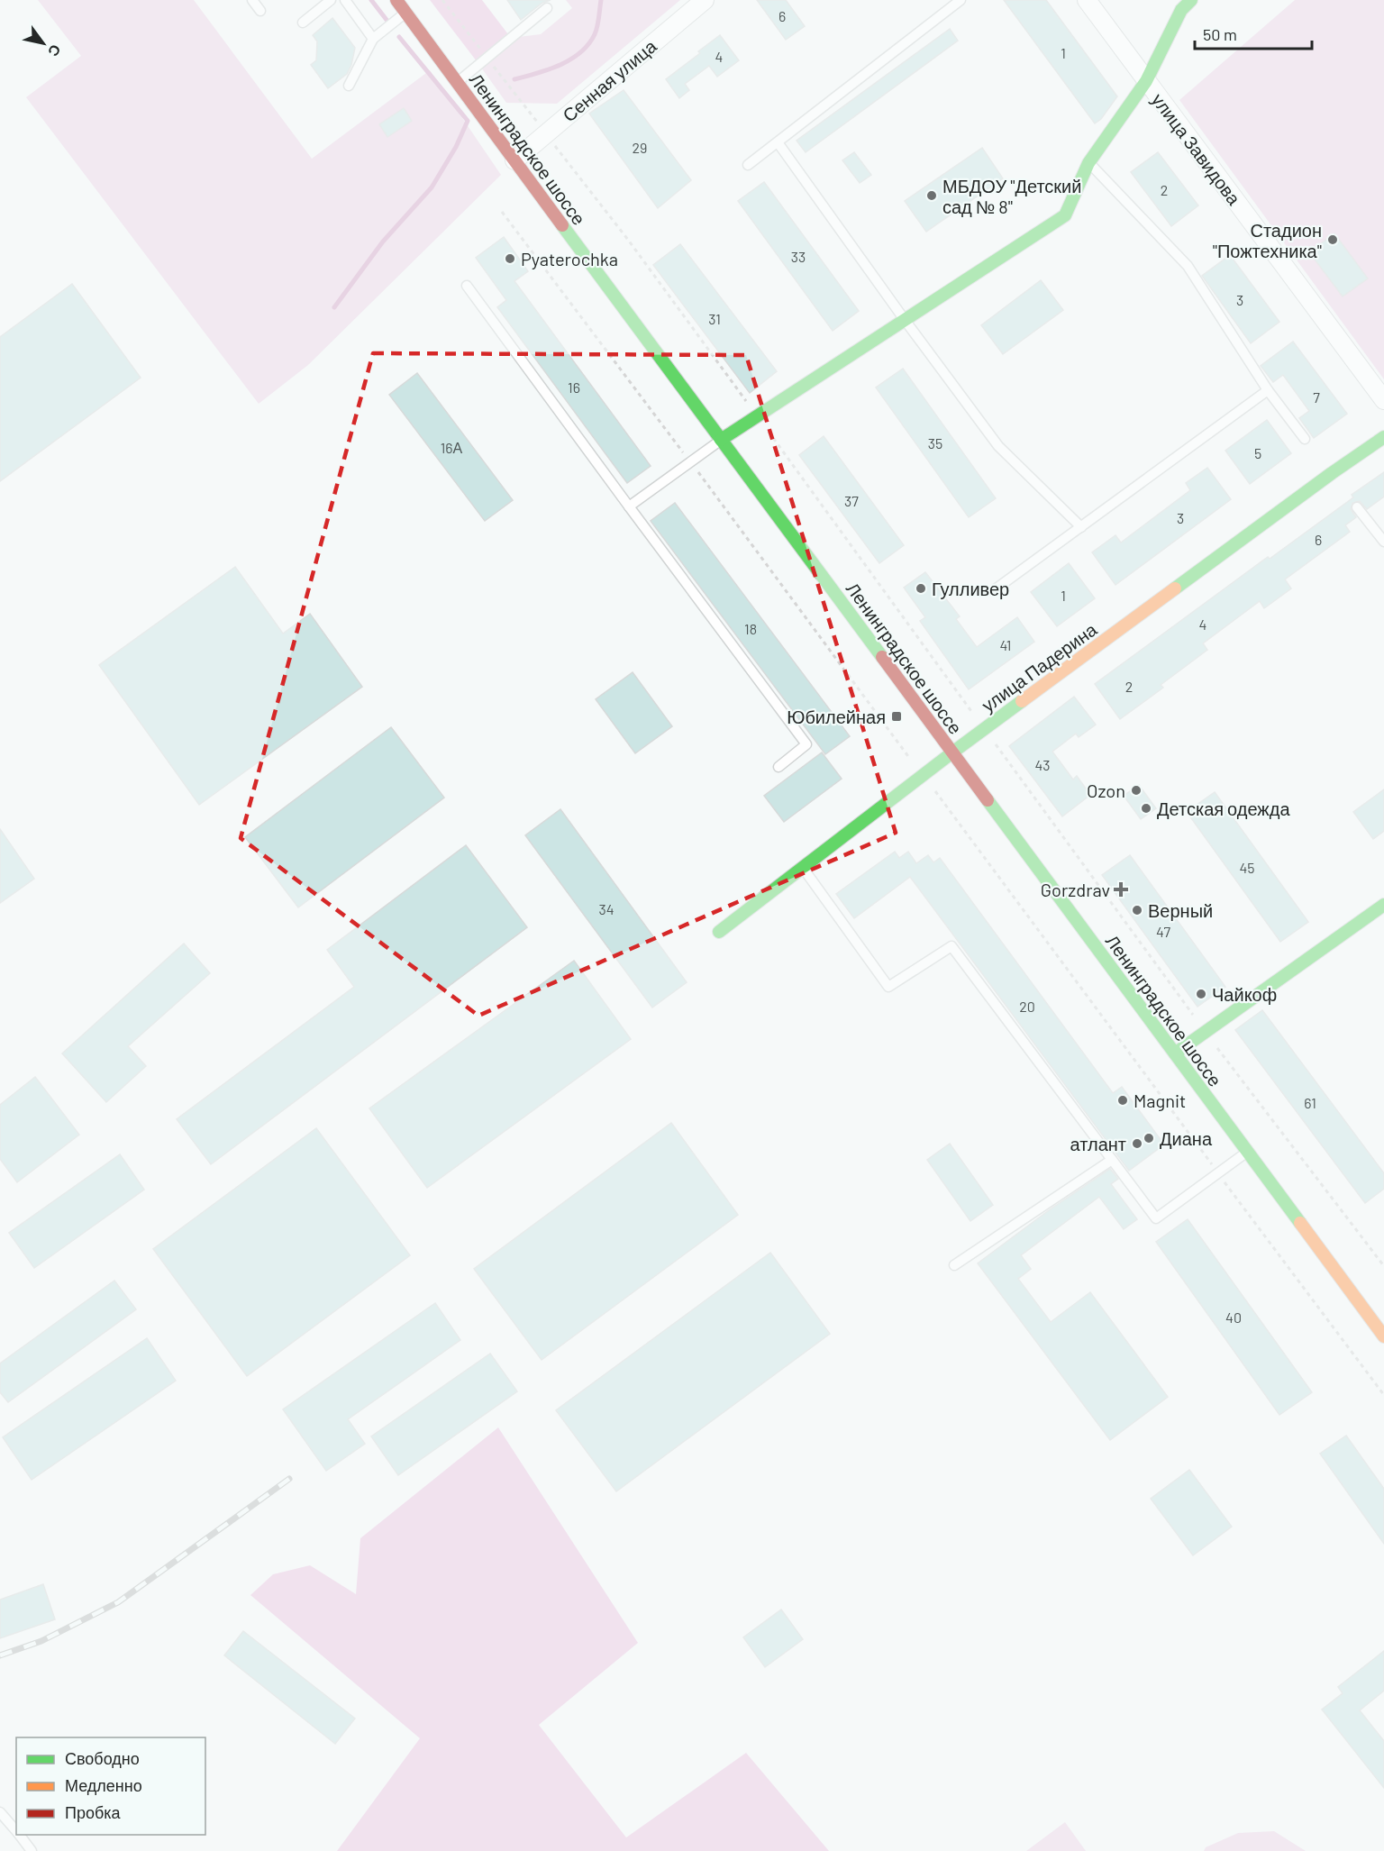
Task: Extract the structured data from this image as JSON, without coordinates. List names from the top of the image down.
{
  "streets": {
    "street": [
      "Сенная улица",
      "Ленинградское шоссе",
      "улица Завидова",
      "улица Падерина"
    ]
  },
  "crossings": [
    ["Сенная улица", "Ленинградское шоссе"],
    ["Ленинградское шоссе", "улица Падерина"]
  ],
  "places": {
    "other": [
      "МБДОУ \"Детский сад № 8\"",
      "Стадион \"Пожтехника\"",
      "Pyaterochka",
      "Гулливер",
      "Ozon",
      "Детская одежда",
      "Верный",
      "Чайкоф",
      "Magnit",
      "Диана",
      "атлант"
    ],
    "transit": ["Юбилейная"],
    "health": ["Gorzdrav"]
  },
  "house_numbers": [
    "6",
    "1",
    "4",
    "29",
    "2",
    "33",
    "3",
    "31",
    "16",
    "7",
    "35",
    "16А",
    "5",
    "37",
    "3",
    "6",
    "1",
    "4",
    "18",
    "41",
    "2",
    "43",
    "45",
    "34",
    "47",
    "20",
    "61",
    "40"
  ],
  "legend": ["Свободно", "Медленно", "Пробка"],
  "scale_bar": "50 m",
  "north": "bottom right"
}
